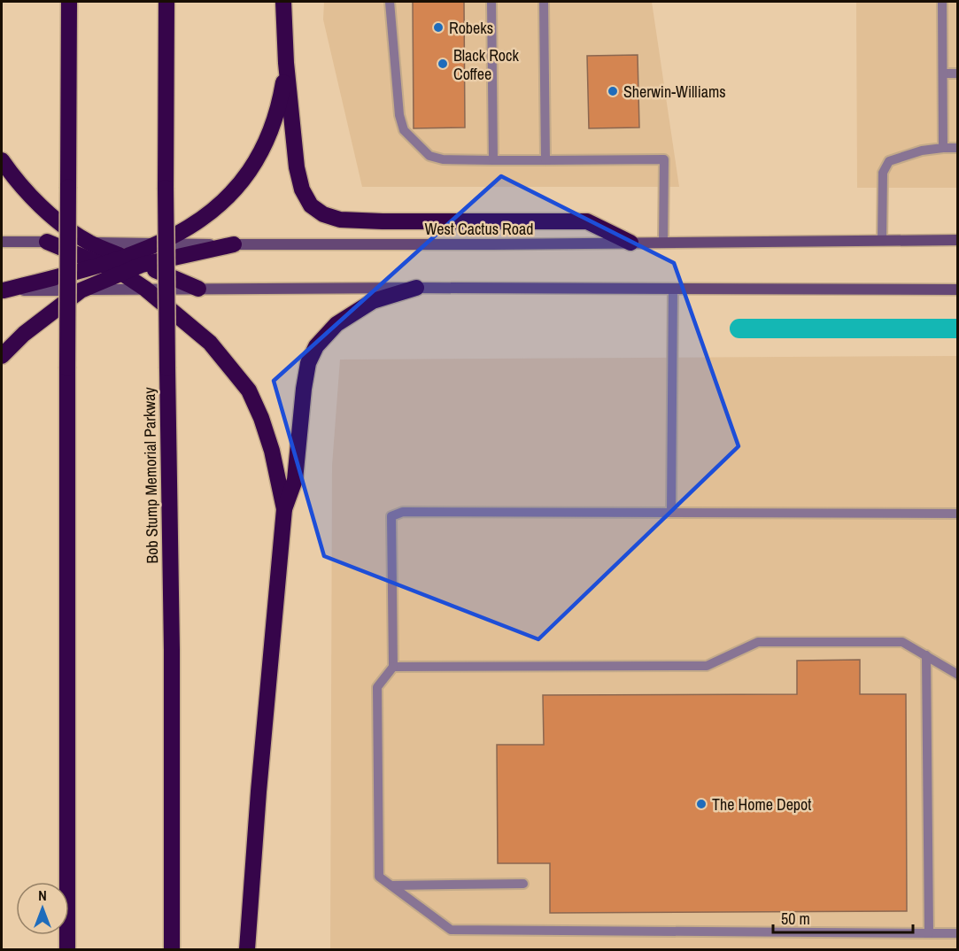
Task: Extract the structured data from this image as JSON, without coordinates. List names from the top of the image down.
{
  "streets": {
    "highway": ["Bob Stump Memorial Parkway"],
    "main road": ["West Cactus Road"]
  },
  "places": [
    "Robeks",
    "Black Rock Coffee",
    "Sherwin-Williams",
    "The Home Depot"
  ],
  "scale_bar": "50 m",
  "north": "top"
}
